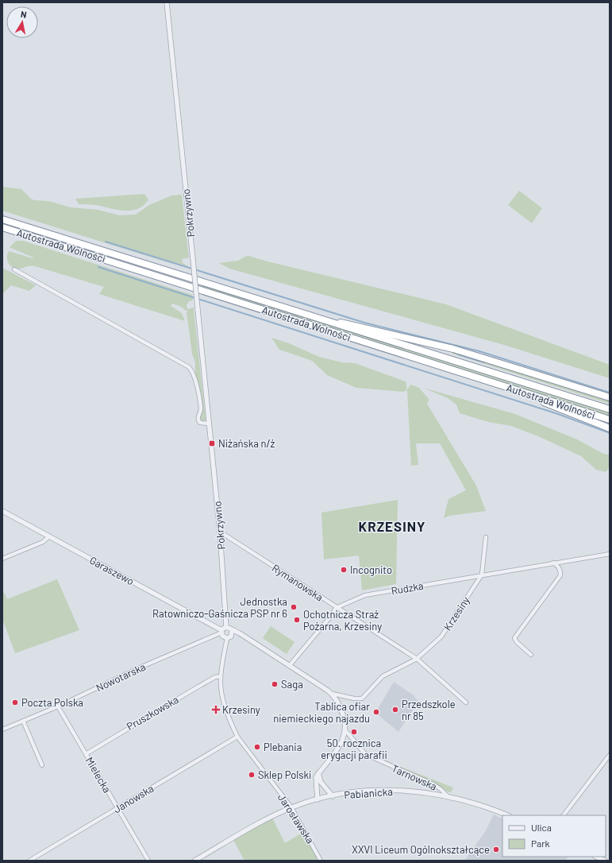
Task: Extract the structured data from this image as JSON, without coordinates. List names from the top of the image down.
{
  "streets": {
    "highway": ["Autostrada Wolności"],
    "street": [
      "Pokrzywno",
      "Garaszewo",
      "Rymanowska",
      "Rudzka",
      "Krzesiny",
      "Nowotarska",
      "Pruszkowska",
      "Mielecka",
      "Tarnowska",
      "Pabianicka",
      "Janowska",
      "Jarosławska"
    ]
  },
  "crossings": [
    ["Pokrzywno", "Garaszewo"],
    ["Pokrzywno", "Rymanowska"],
    ["Pokrzywno", "Nowotarska"],
    ["Pokrzywno", "Jarosławska"],
    ["Garaszewo", "Nowotarska"],
    ["Garaszewo", "Jarosławska"],
    ["Rymanowska", "Rudzka"],
    ["Rymanowska", "Krzesiny"],
    ["Rudzka", "Krzesiny"],
    ["Nowotarska", "Mielecka"],
    ["Nowotarska", "Jarosławska"],
    ["Pruszkowska", "Mielecka"],
    ["Pruszkowska", "Jarosławska"],
    ["Mielecka", "Janowska"],
    ["Tarnowska", "Pabianicka"],
    ["Pabianicka", "Jarosławska"],
    ["Janowska", "Jarosławska"]
  ],
  "districts": ["KRZESINY"],
  "places": {
    "transit": ["Niżańska n/ż"],
    "other": [
      "Incognito",
      "Jednostka Ratowniczo-Gaśnicza PSP nr 6",
      "Ochotnicza Straż Pożarna, Krzesiny",
      "Saga",
      "Poczta Polska",
      "Przedszkole nr 85",
      "Tablica ofiar niemieckiego najazdu",
      "50. rocznica erygacji parafii",
      "Plebania",
      "Sklep Polski",
      "XXVI Liceum Ogólnokształcące"
    ],
    "health": ["Krzesiny"]
  },
  "legend": ["Ulica", "Park"],
  "north": "top"
}
